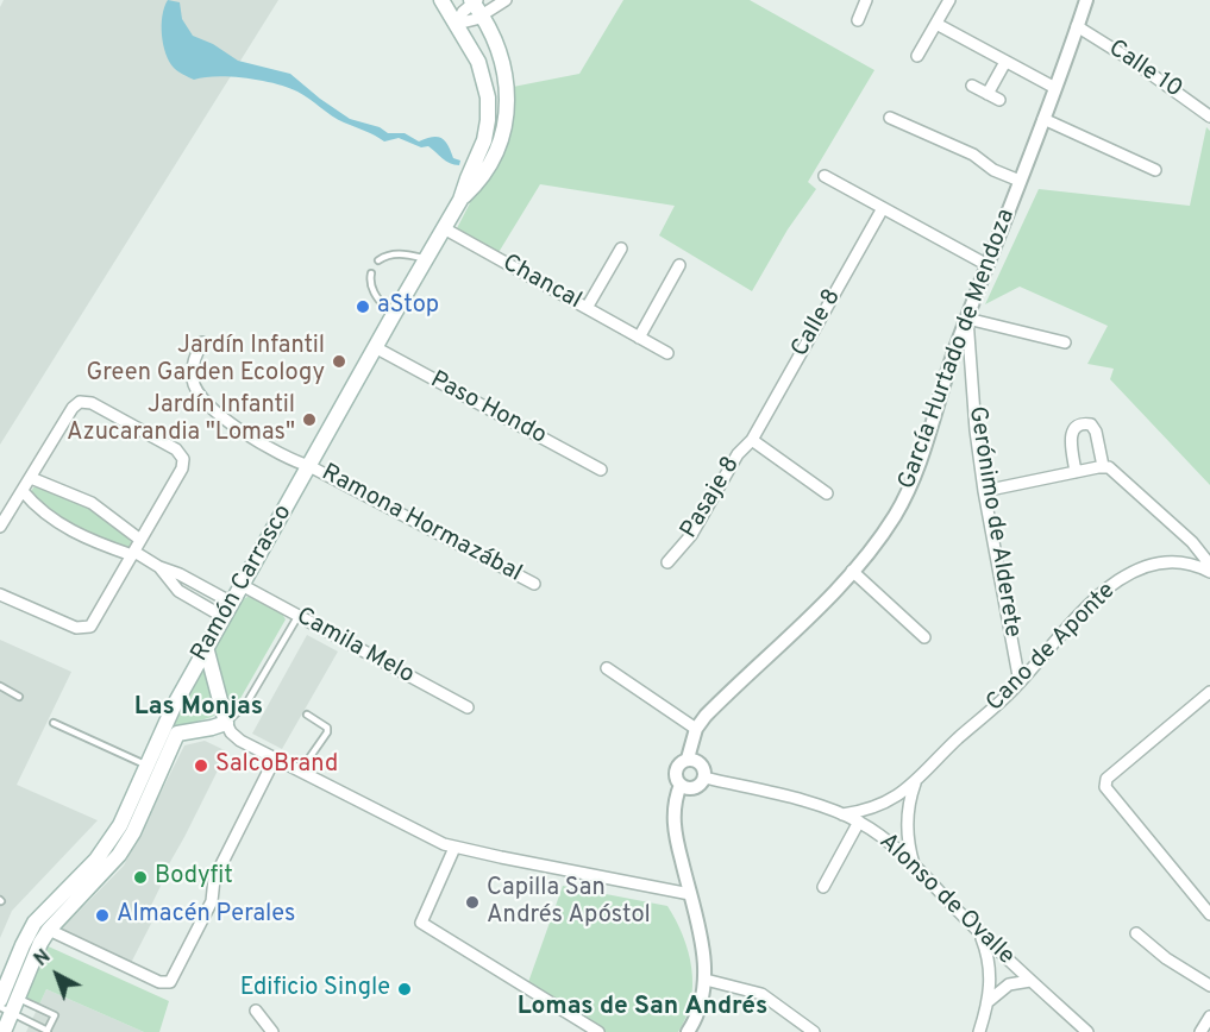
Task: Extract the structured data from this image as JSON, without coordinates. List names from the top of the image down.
{
  "streets": {
    "main road": ["Ramón Carrasco"],
    "street": [
      "Calle 10",
      "Chancal",
      "Calle 8",
      "García Hurtado de Mendoza",
      "Paso Hondo",
      "Pasaje 8",
      "Gerónimo de Alderete",
      "Ramona Hormazábal",
      "Camila Melo",
      "Cano de Aponte",
      "Alonso de Ovalle"
    ]
  },
  "crossings": [
    ["Calle 10", "García Hurtado de Mendoza"],
    ["Chancal", "Ramón Carrasco"],
    ["Calle 8", "Pasaje 8"],
    ["García Hurtado de Mendoza", "Gerónimo de Alderete"],
    ["García Hurtado de Mendoza", "Alonso de Ovalle"],
    ["Paso Hondo", "Ramón Carrasco"],
    ["Gerónimo de Alderete", "Cano de Aponte"],
    ["Ramona Hormazábal", "Ramón Carrasco"],
    ["Ramón Carrasco", "Camila Melo"],
    ["Cano de Aponte", "Alonso de Ovalle"]
  ],
  "districts": ["Las Monjas", "Lomas de San Andrés"],
  "places": [
    "aStop",
    "Jardín Infantil Green Garden Ecology",
    "Jardín Infantil Azucarandia \"Lomas\"",
    "SalcoBrand",
    "Bodyfit",
    "Capilla San Andrés Apóstol",
    "Almacén Perales",
    "Edificio Single"
  ],
  "north": "top left"
}
